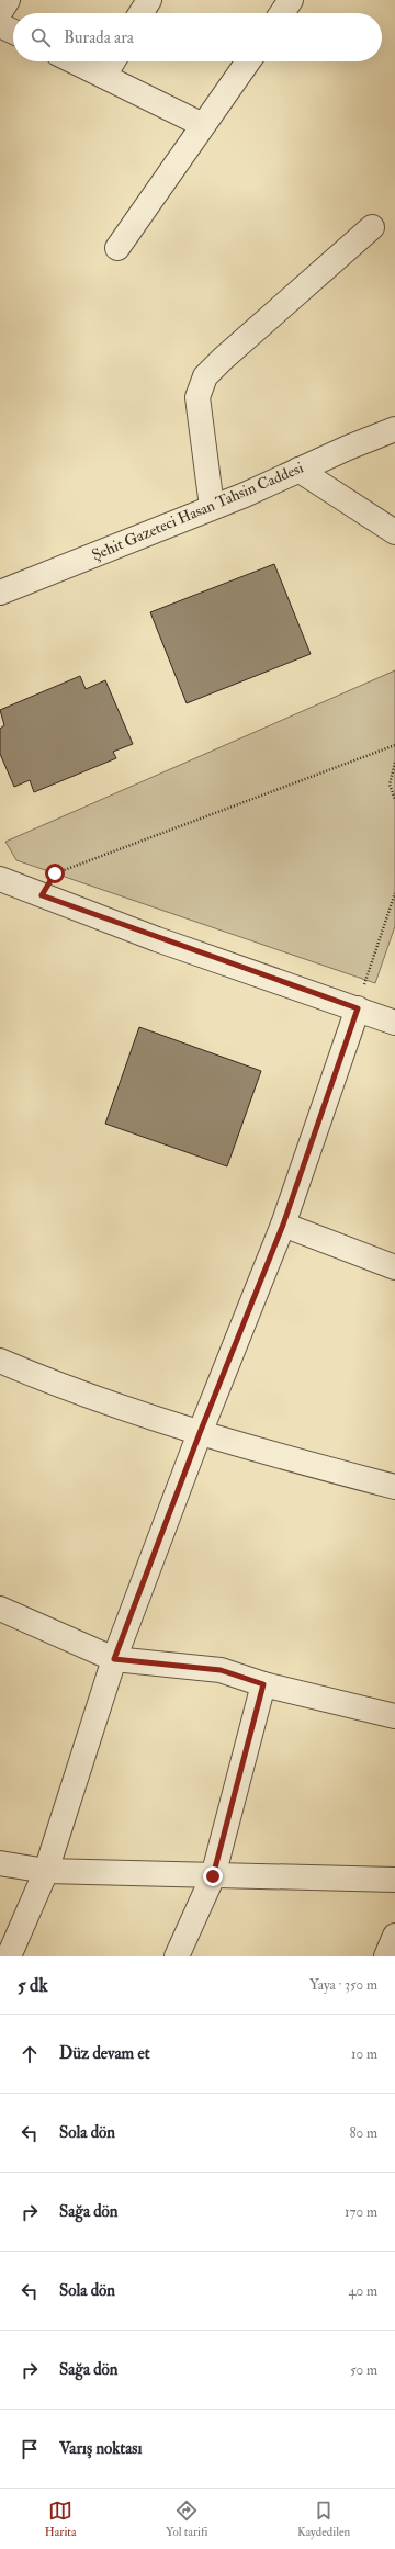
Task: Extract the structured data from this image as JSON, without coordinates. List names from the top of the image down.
{
  "streets": {
    "street": ["Şehit Gazeteci Hasan Tahsin Caddesi"]
  },
  "page": {
    "search": "Burada ara",
    "heading": ["5 dk", "Yaya · 350 m"],
    "list": [
      ["Düz devam et", "10 m"],
      ["Sola dön", "80 m"],
      ["Sağa dön", "170 m"],
      ["Sola dön", "40 m"],
      ["Sağa dön", "50 m"],
      "Varış noktası"
    ],
    "nav": ["Harita", "Yol tarifi", "Kaydedilen"]
  }
}
